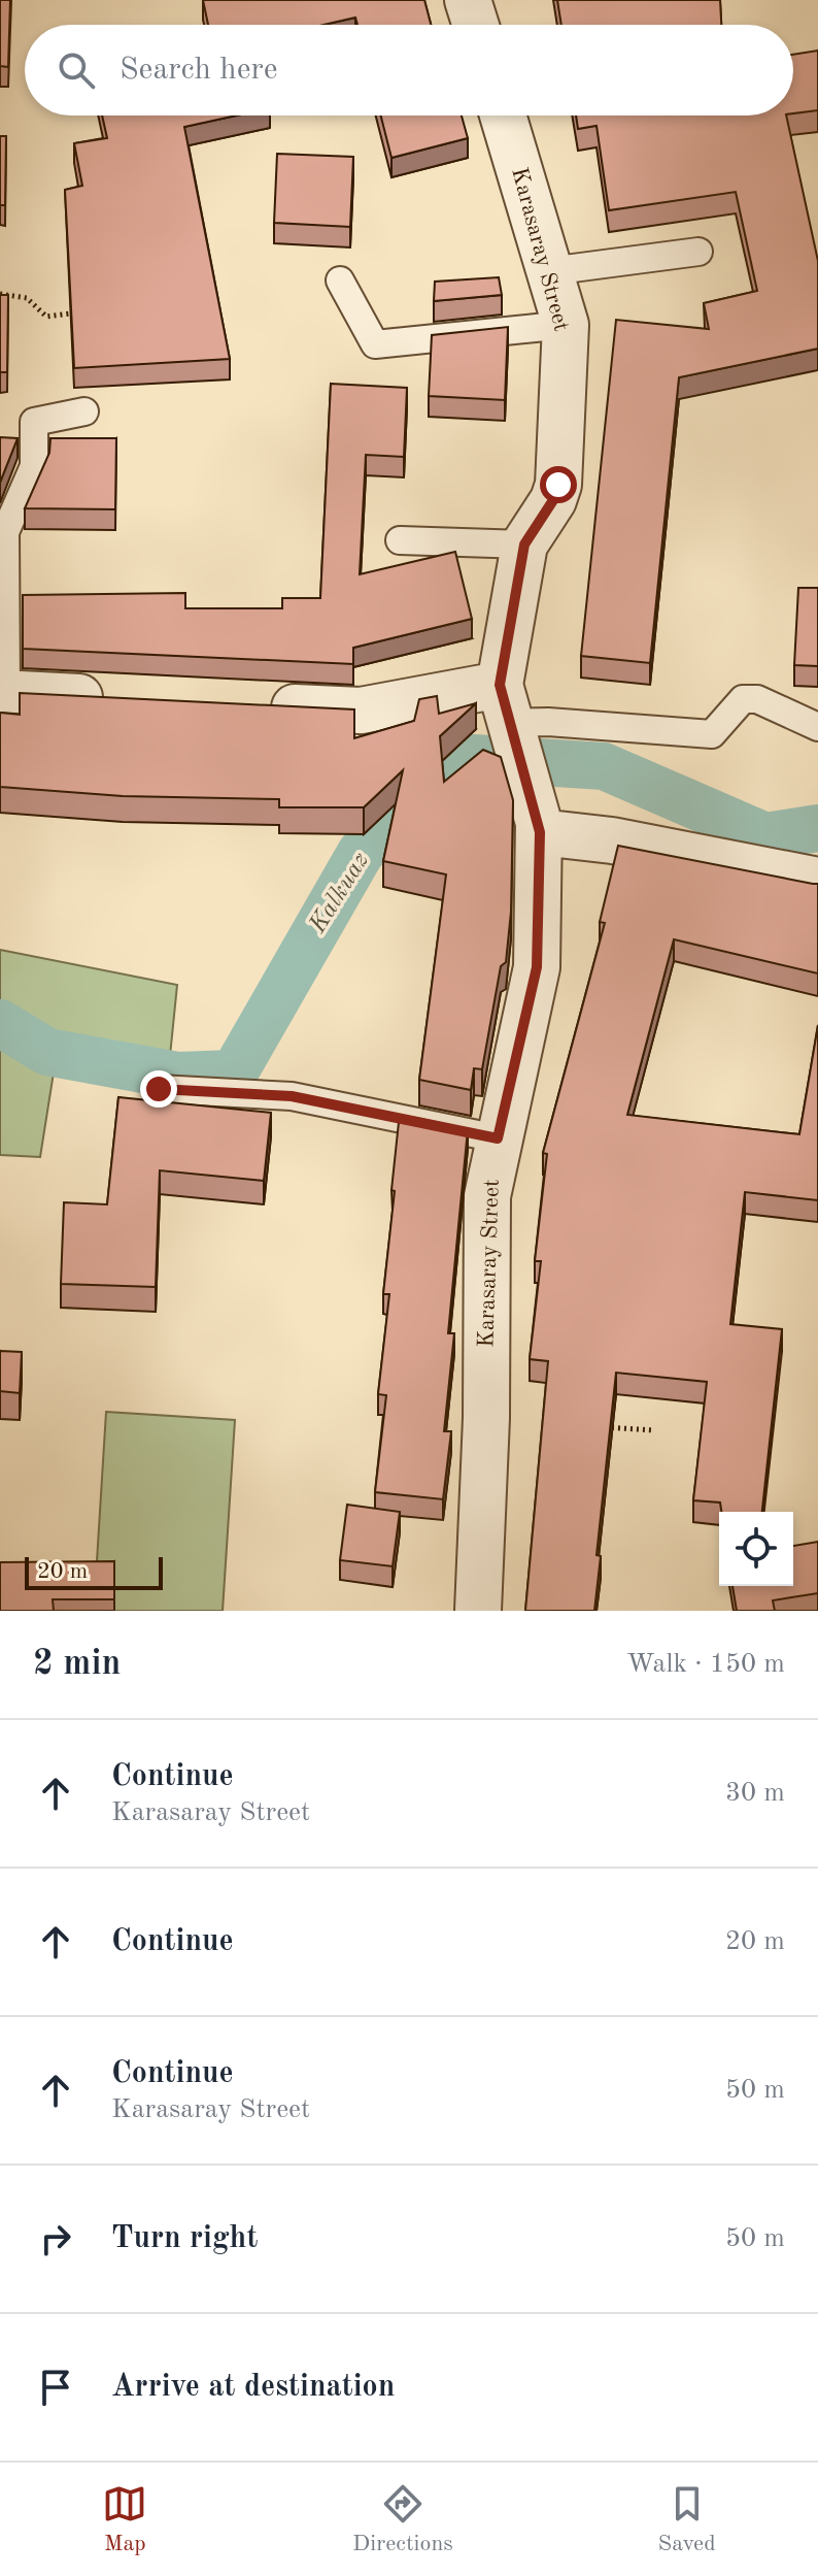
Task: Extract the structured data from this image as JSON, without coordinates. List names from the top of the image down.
{
  "streets": {
    "street": ["Karasaray Street"]
  },
  "water": ["Kalkuaz"],
  "scale_bar": "20 m",
  "page": {
    "search": "Search here",
    "scale": "20 m",
    "heading": ["2 min", "Walk · 150 m"],
    "list": [
      ["Continue", "Karasaray Street", "30 m"],
      ["Continue", "20 m"],
      ["Continue", "Karasaray Street", "50 m"],
      ["Turn right", "50 m"],
      "Arrive at destination"
    ],
    "nav": ["Map", "Directions", "Saved"]
  }
}
